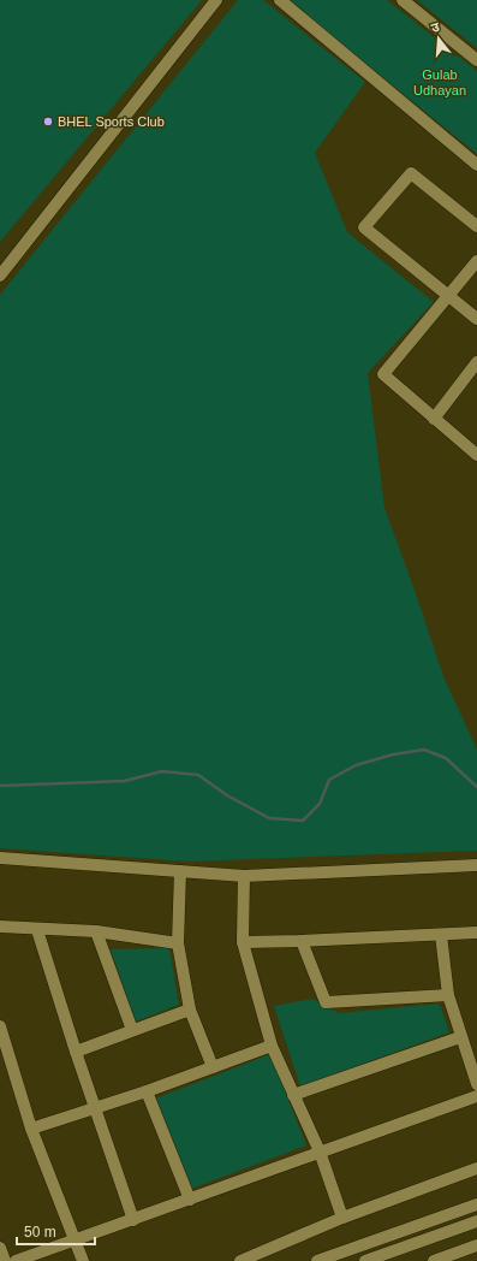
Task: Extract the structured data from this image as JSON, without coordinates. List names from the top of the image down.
{
  "parks": ["Gulab Udhayan"],
  "places": ["BHEL Sports Club"],
  "scale_bar": "50 m",
  "north": "top"
}
